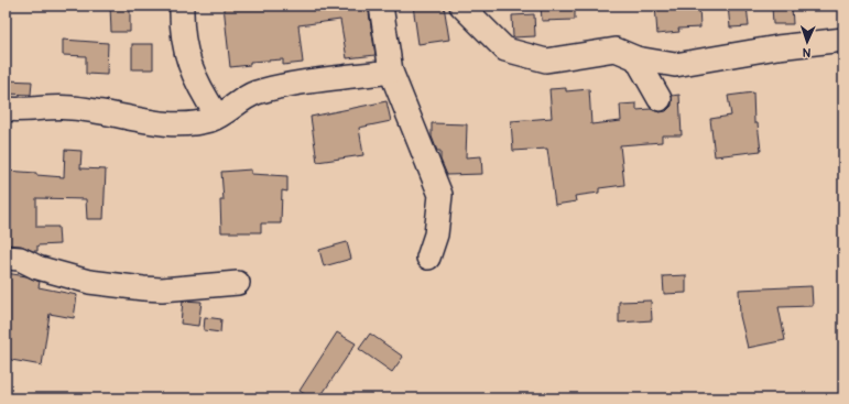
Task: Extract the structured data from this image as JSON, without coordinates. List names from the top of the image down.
{
  "north": "bottom"
}
